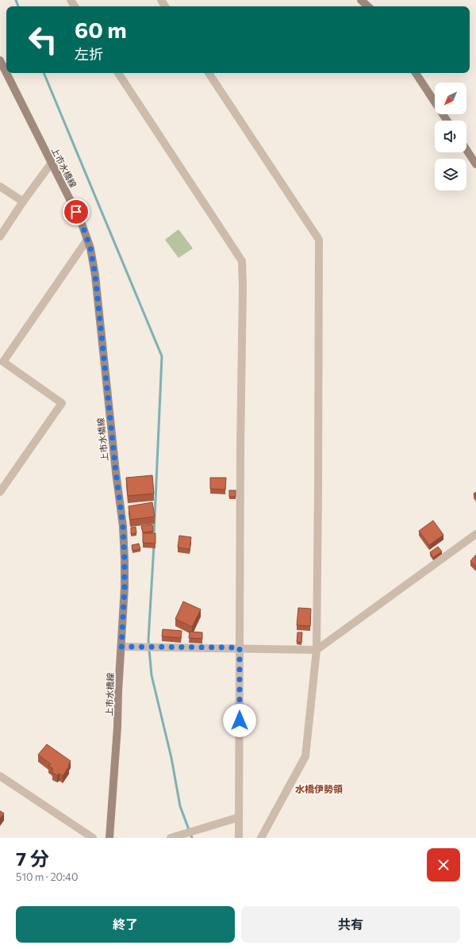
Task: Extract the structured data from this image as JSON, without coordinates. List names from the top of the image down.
{
  "streets": {
    "main road": ["上市水橋線"]
  },
  "districts": ["水橋伊勢領"],
  "north": "bottom left",
  "page": {
    "turn": ["60 m", "左折"],
    "heading": ["7 分", "510 m · 20:40"],
    "buttons": ["終了", "共有"]
  }
}
